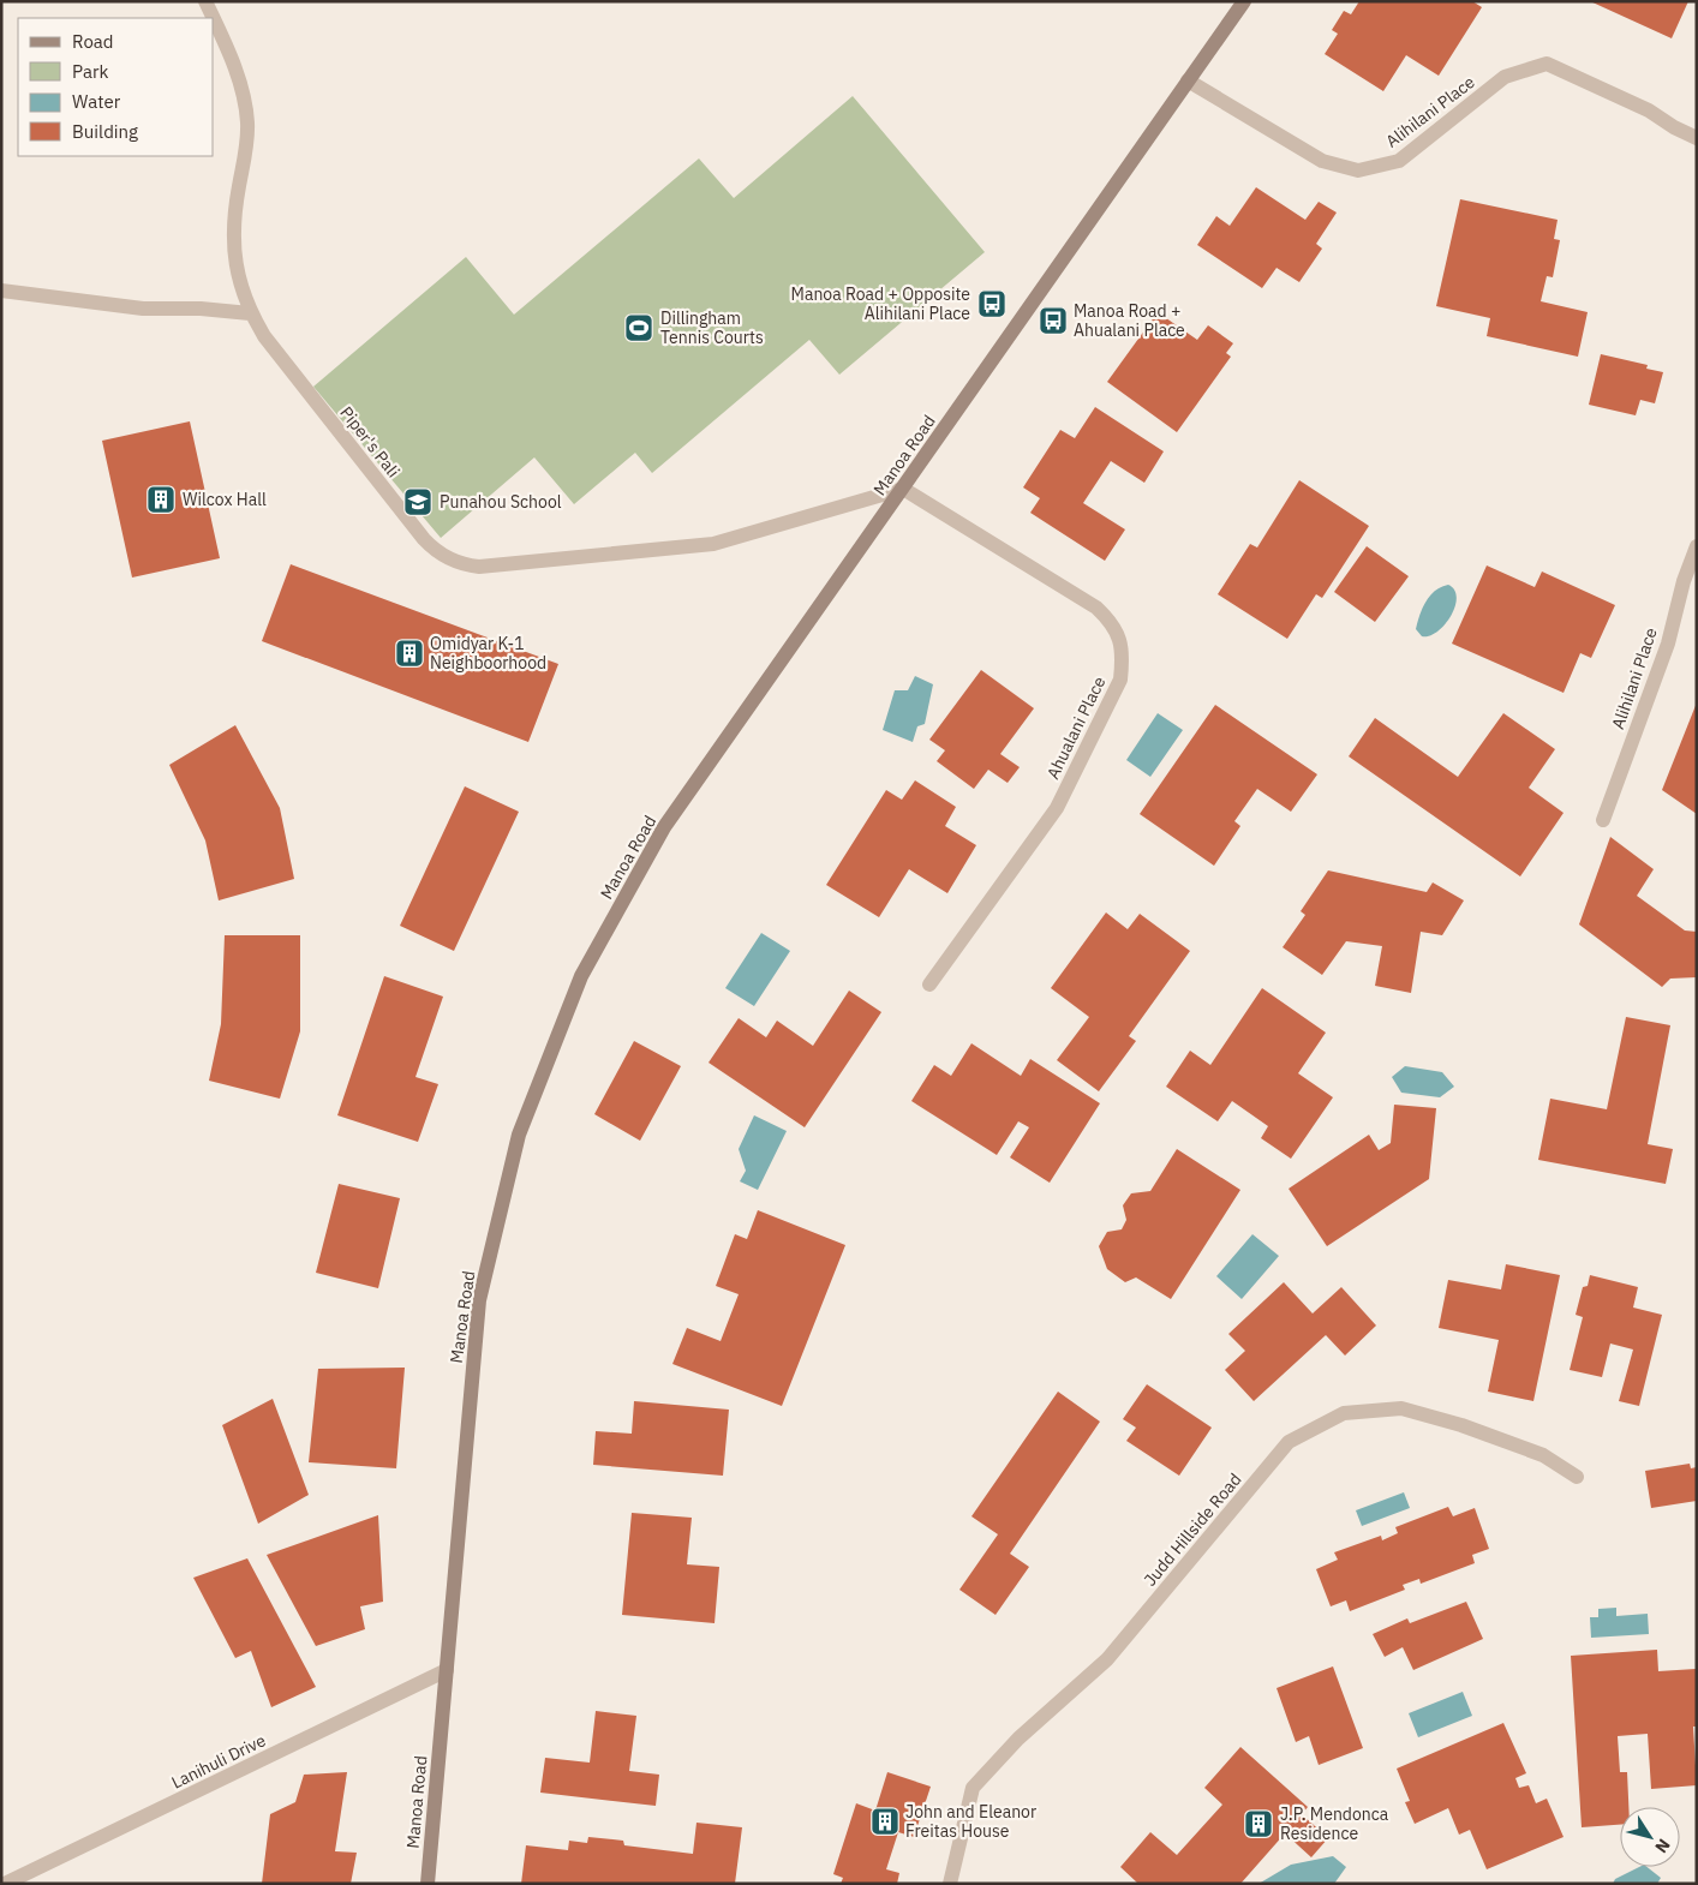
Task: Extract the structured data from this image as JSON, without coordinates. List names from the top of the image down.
{
  "streets": {
    "main road": ["Manoa Road"],
    "street": [
      "Alihilani Place",
      "Piper's Pali",
      "Ahualani Place",
      "Judd Hillside Road",
      "Lanihuli Drive"
    ]
  },
  "crossings": [
    ["Alihilani Place", "Manoa Road"],
    ["Piper's Pali", "Manoa Road"],
    ["Piper's Pali", "Ahualani Place"],
    ["Manoa Road", "Ahualani Place"],
    ["Manoa Road", "Lanihuli Drive"]
  ],
  "places": {
    "bus stop": ["Manoa Road + Opposite Alihilani Place", "Manoa Road + Ahualani Place"],
    "sports": ["Dillingham Tennis Courts"],
    "building": [
      "Wilcox Hall",
      "Omidyar K-1 Neighboorhood",
      "John and Eleanor Freitas House",
      "J.P. Mendonca Residence"
    ],
    "school or university": ["Punahou School"]
  },
  "legend": [
    "Road",
    "Park",
    "Water",
    "Building"
  ],
  "north": "bottom right"
}
